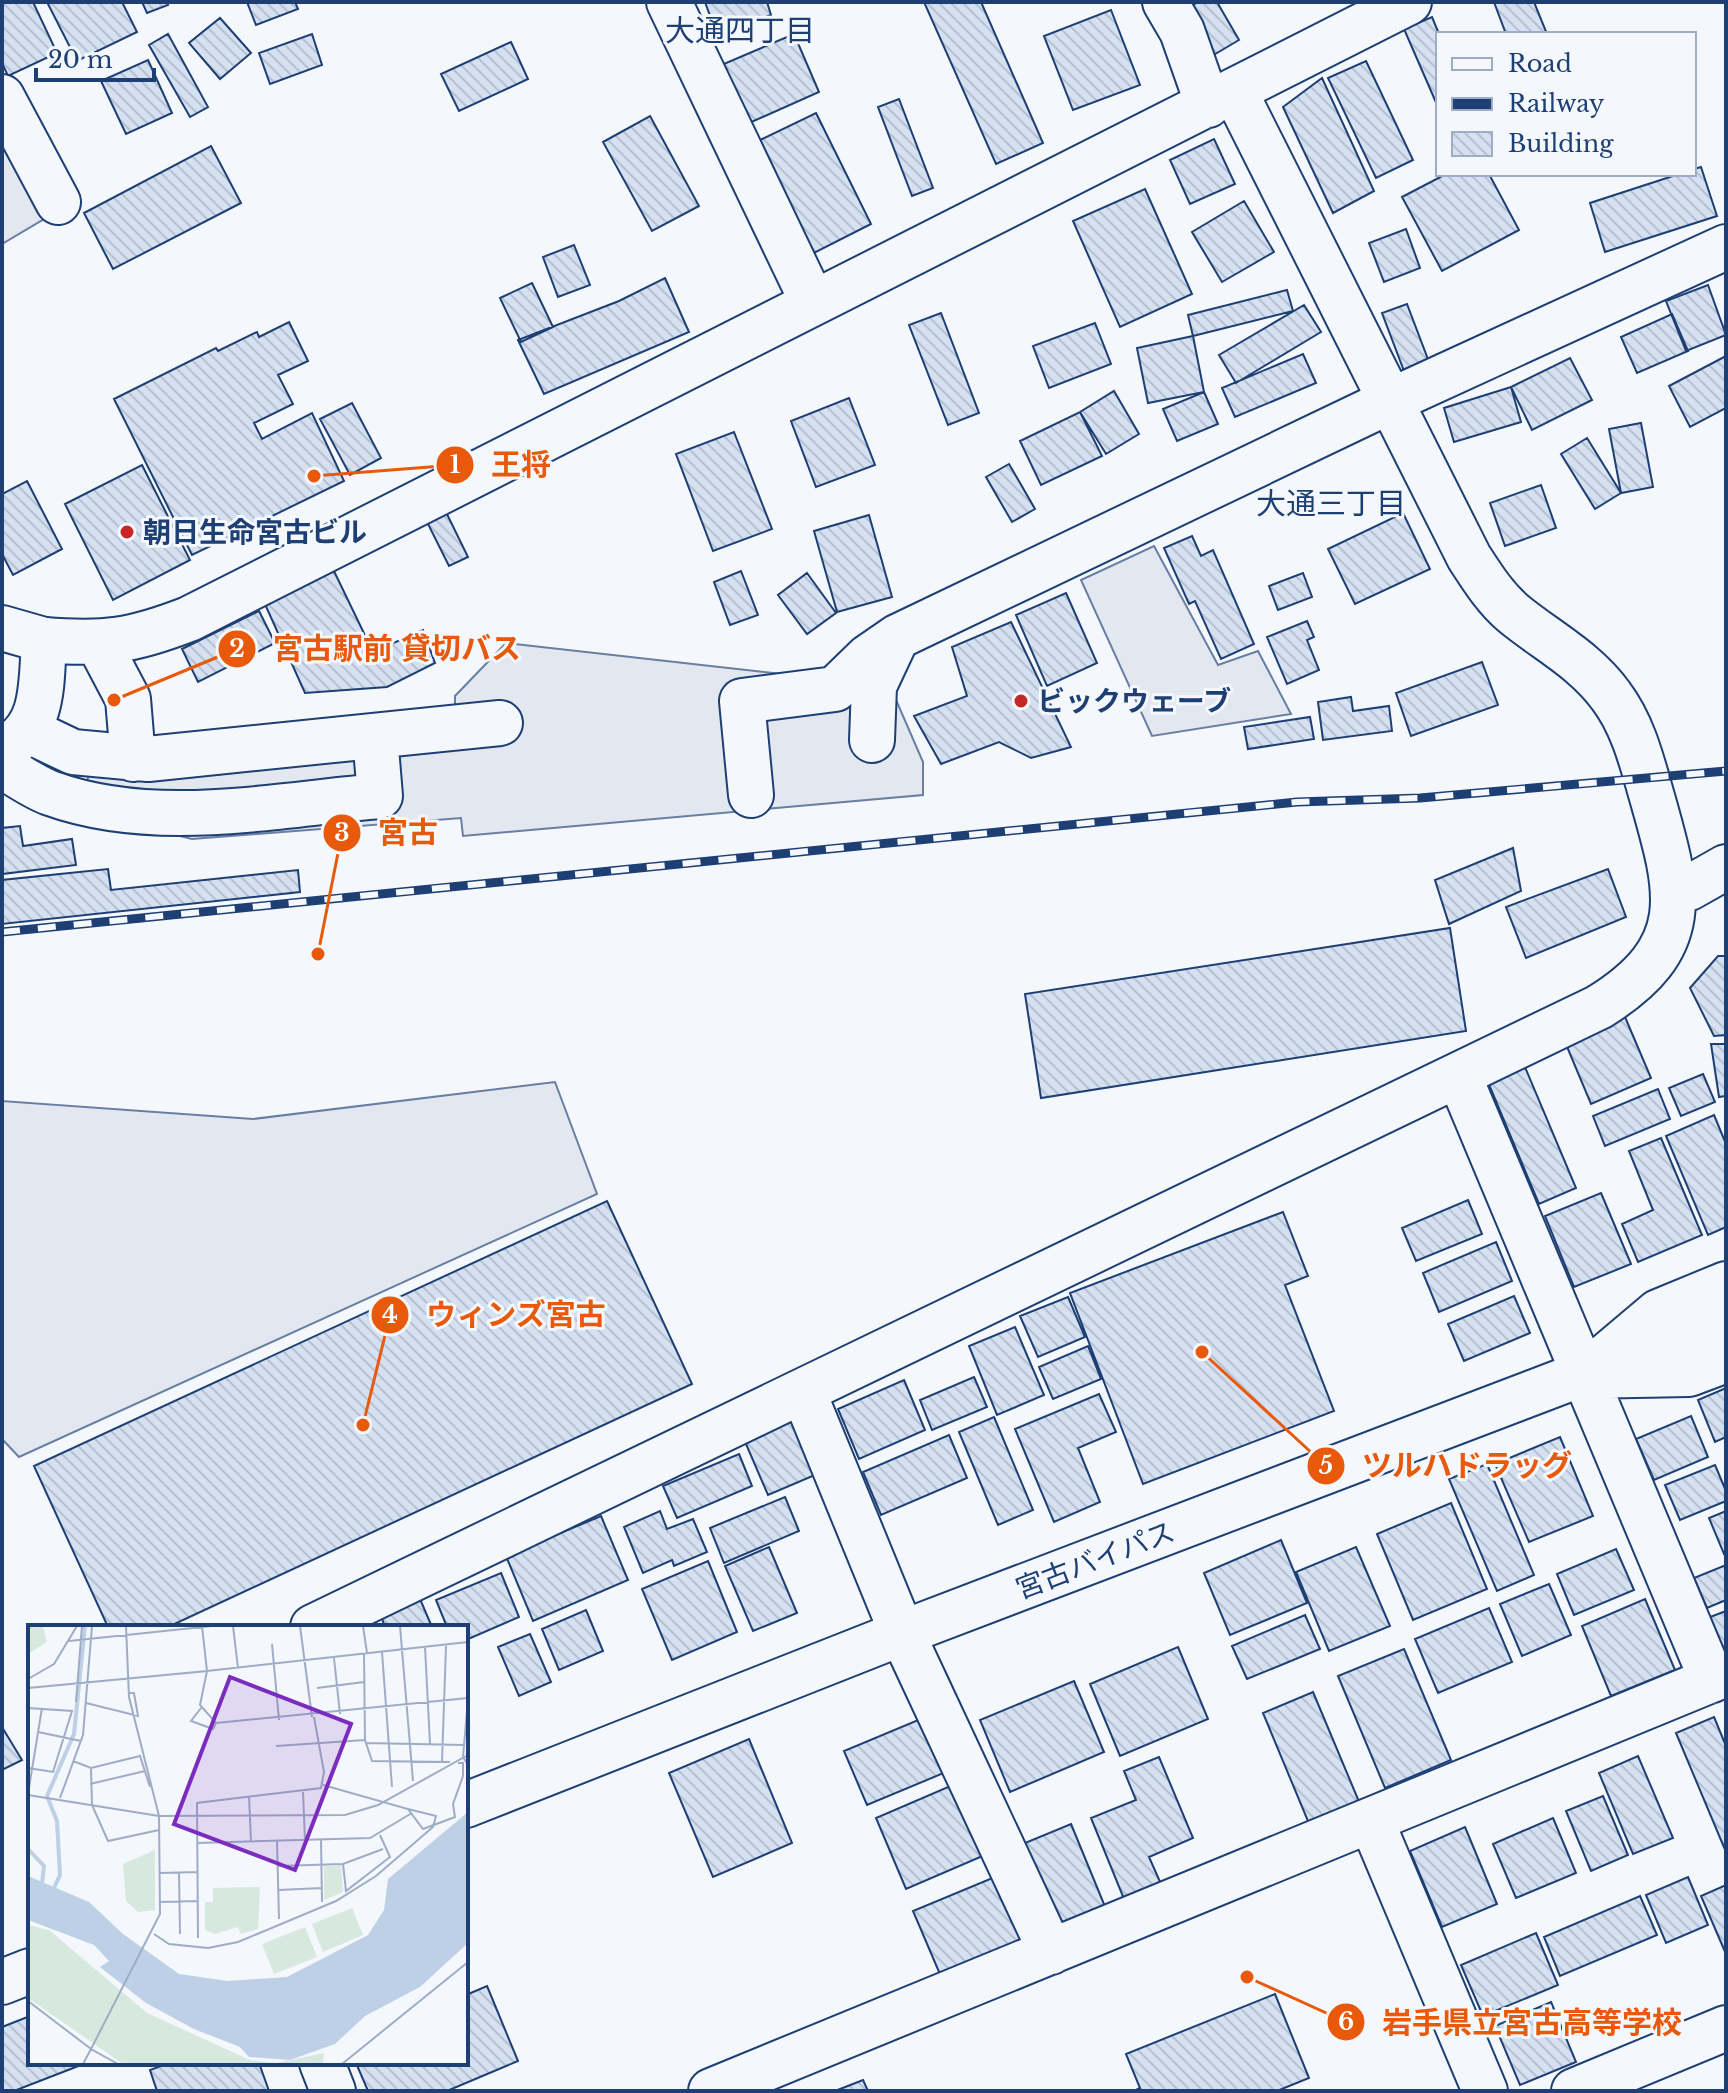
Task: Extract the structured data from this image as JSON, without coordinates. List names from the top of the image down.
{
  "streets": {
    "main road": ["宮古バイパス"]
  },
  "districts": ["大通四丁目", "大通三丁目"],
  "places": [
    "王将",
    "朝日生命宮古ビル",
    "宮古駅前 貸切バス",
    "ビックウェーブ",
    "宮古",
    "ツルハドラッグ",
    "ウィンズ宮古",
    "岩手県立宮古高等学校"
  ],
  "legend": ["Road", "Railway", "Building"],
  "scale_bar": "20 m"
}
